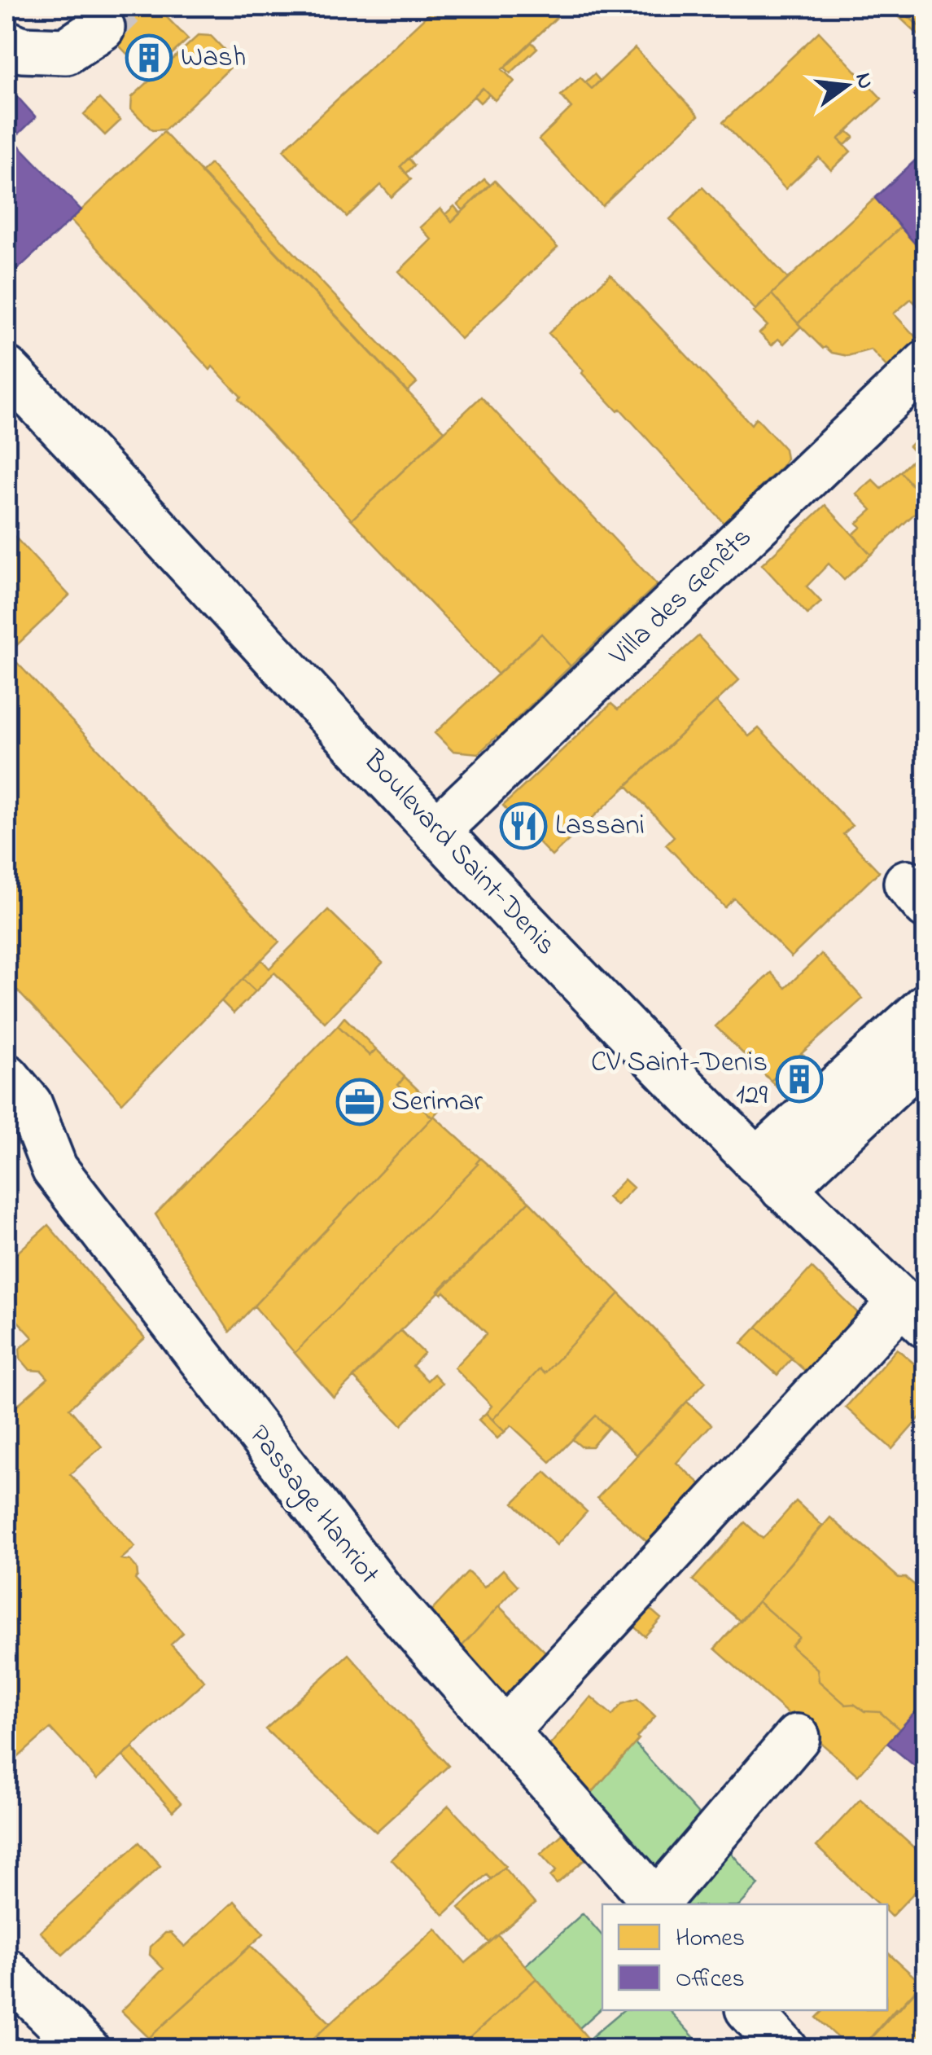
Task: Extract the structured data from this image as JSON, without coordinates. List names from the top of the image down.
{
  "streets": {
    "main road": ["Villa des Genêts", "Boulevard Saint-Denis", "Passage Hanriot"]
  },
  "crossings": [
    ["Villa des Genêts", "Boulevard Saint-Denis"]
  ],
  "places": {
    "building": ["Wash", "CV Saint-Denis 129"],
    "restaurant": ["Lassani"],
    "office": ["Serimar"]
  },
  "legend": ["Homes", "Offices"],
  "north": "right"
}
